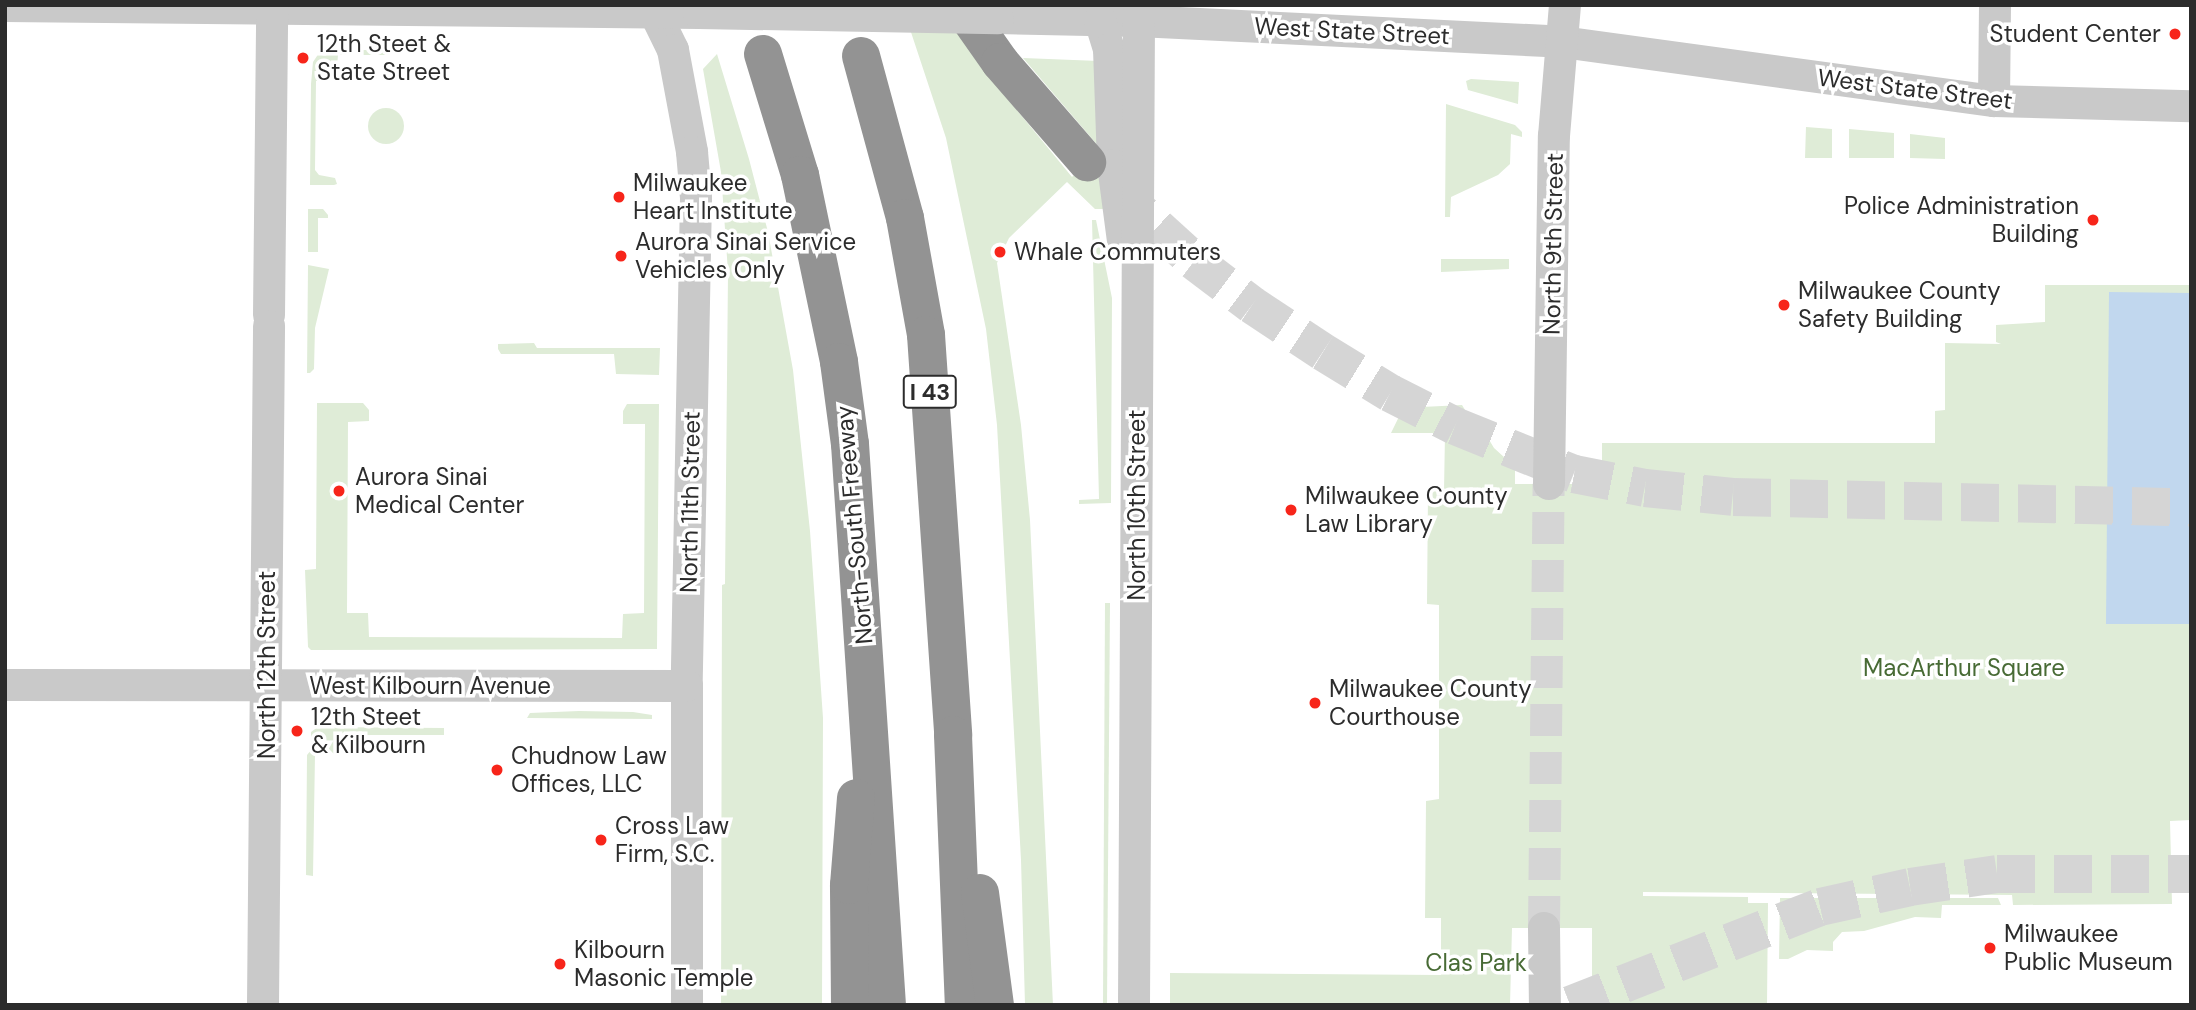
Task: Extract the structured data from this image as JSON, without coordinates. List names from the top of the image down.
{
  "streets": {
    "highway": ["I 43", "North-South Freeway"],
    "street": [
      "West State Street",
      "North 9th Street",
      "North 11th Street",
      "North 10th Street",
      "North 12th Street",
      "West Kilbourn Avenue"
    ]
  },
  "crossings": [
    ["West State Street", "North 9th Street"],
    ["West State Street", "North 11th Street"],
    ["West State Street", "North 10th Street"],
    ["West State Street", "North 12th Street"],
    ["North 11th Street", "West Kilbourn Avenue"],
    ["North 12th Street", "West Kilbourn Avenue"]
  ],
  "parks": ["MacArthur Square", "Clas Park"],
  "places": [
    "Student Center",
    "12th Steet & State Street",
    "Milwaukee Heart Institute",
    "Police Administration Building",
    "Whale Commuters",
    "Aurora Sinai Service Vehicles Only",
    "Milwaukee County Safety Building",
    "Aurora Sinai Medical Center",
    "Milwaukee County Law Library",
    "Milwaukee County Courthouse",
    "12th Steet & Kilbourn",
    "Chudnow Law Offices, LLC",
    "Cross Law Firm, S.C.",
    "Milwaukee Public Museum",
    "Kilbourn Masonic Temple"
  ]
}
